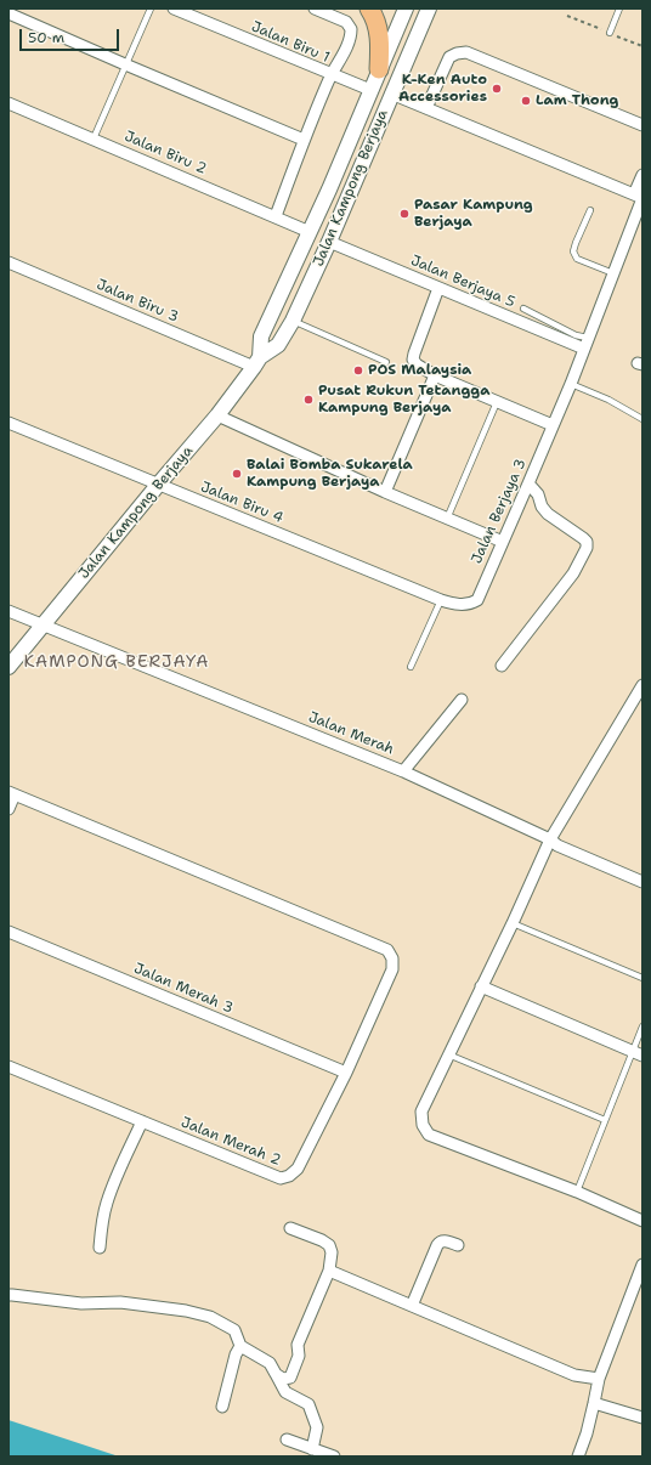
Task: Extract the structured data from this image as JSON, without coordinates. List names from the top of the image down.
{
  "streets": {
    "street": [
      "Jalan Biru 1",
      "Jalan Biru 2",
      "Jalan Kampong Berjaya",
      "Jalan Berjaya 5",
      "Jalan Biru 3",
      "Jalan Biru 4",
      "Jalan Berjaya 3",
      "Jalan Merah",
      "Jalan Merah 3",
      "Jalan Merah 2"
    ]
  },
  "crossings": [
    ["Jalan Biru 1", "Jalan Kampong Berjaya"],
    ["Jalan Biru 2", "Jalan Kampong Berjaya"],
    ["Jalan Kampong Berjaya", "Jalan Berjaya 5"],
    ["Jalan Kampong Berjaya", "Jalan Biru 3"],
    ["Jalan Kampong Berjaya", "Jalan Biru 4"],
    ["Jalan Kampong Berjaya", "Jalan Merah"],
    ["Jalan Berjaya 5", "Jalan Berjaya 3"],
    ["Jalan Biru 4", "Jalan Berjaya 3"],
    ["Jalan Merah 3", "Jalan Merah 2"]
  ],
  "districts": ["KAMPONG BERJAYA"],
  "places": [
    "K-Ken Auto Accessories",
    "Lam Thong",
    "Pasar Kampung Berjaya",
    "POS Malaysia",
    "Pusat Rukun Tetangga Kampung Berjaya",
    "Balai Bomba Sukarela Kampung Berjaya"
  ],
  "scale_bar": "50 m"
}
